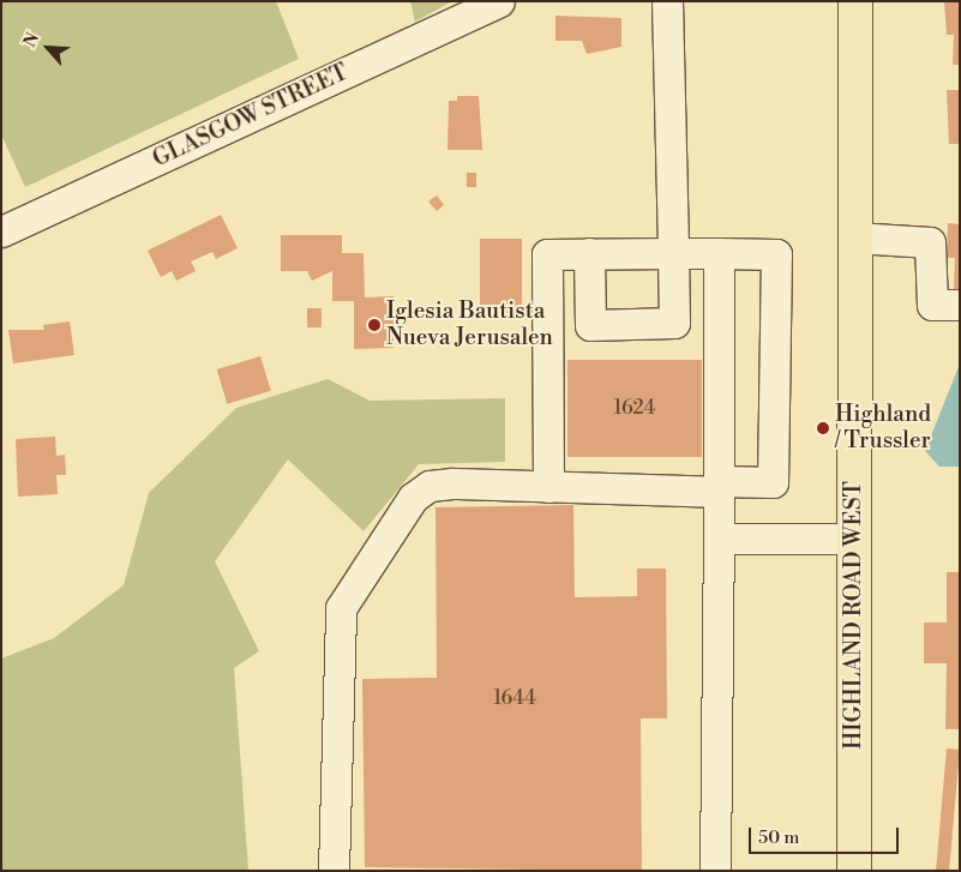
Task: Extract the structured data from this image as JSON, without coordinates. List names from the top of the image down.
{
  "streets": {
    "main road": ["HIGHLAND ROAD WEST"],
    "street": ["GLASGOW STREET"]
  },
  "places": ["Iglesia Bautista Nueva Jerusalen", "Highland / Trussler"],
  "house_numbers": ["1624", "1644"],
  "scale_bar": "50 m",
  "north": "top left"
}
